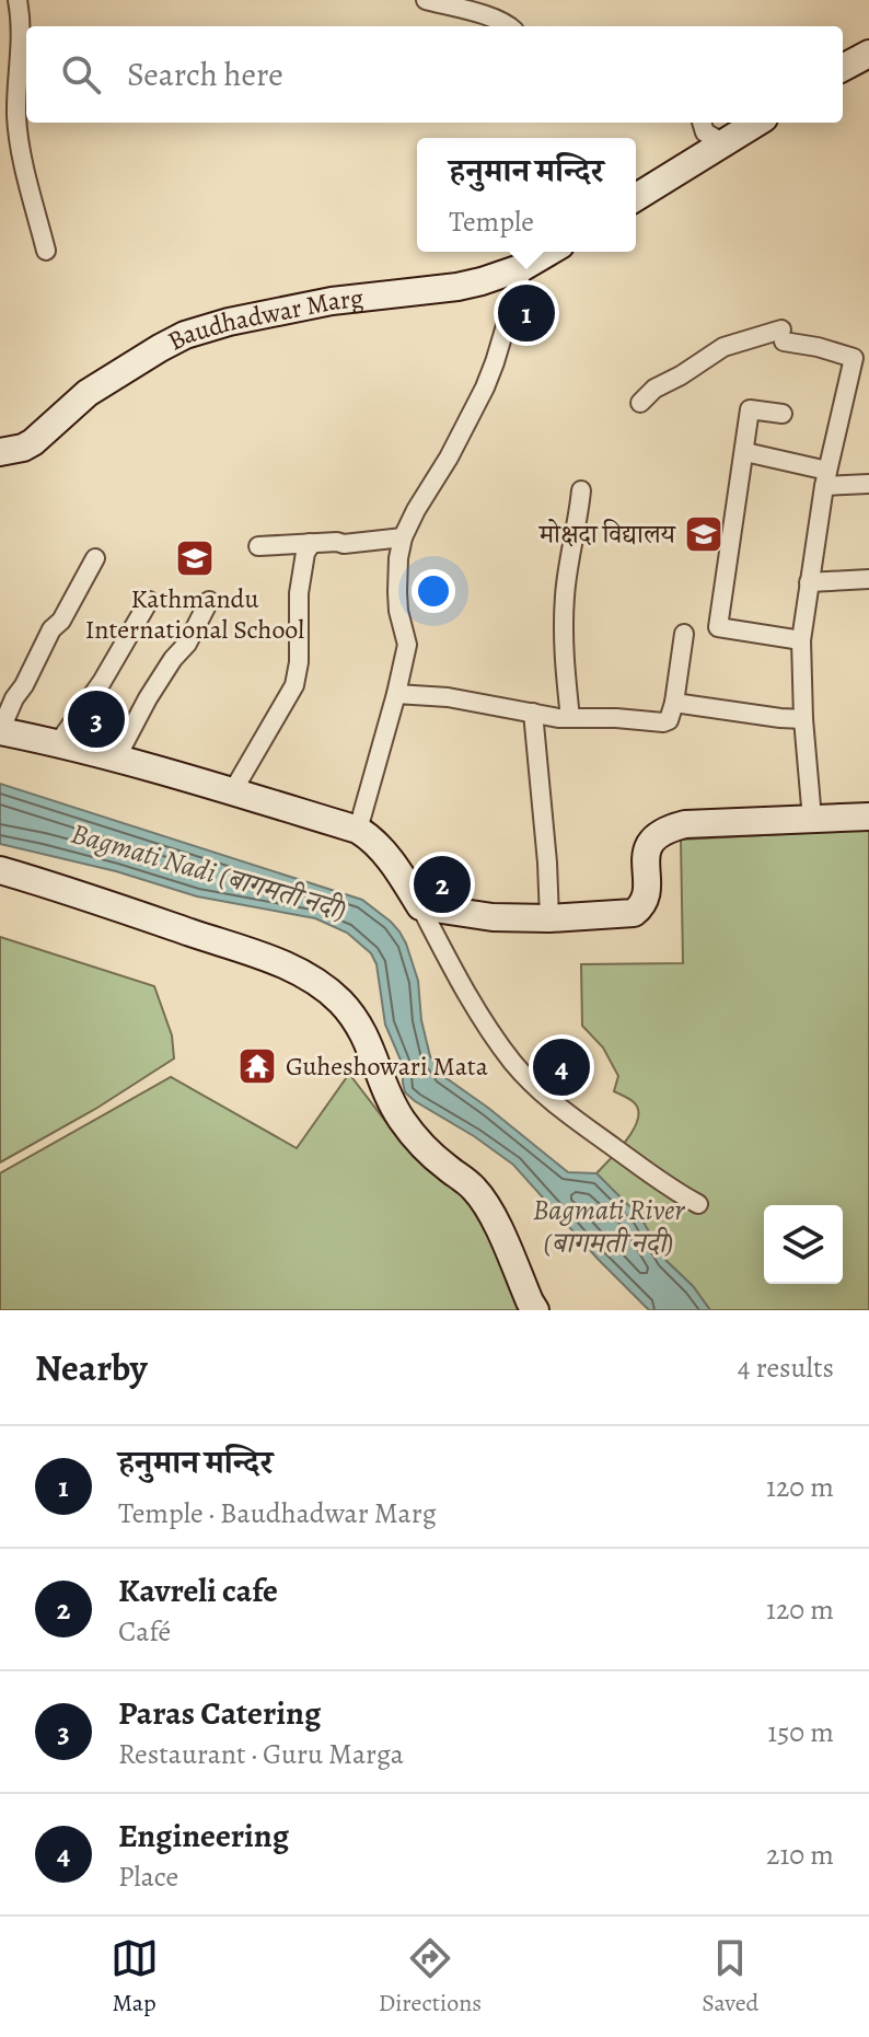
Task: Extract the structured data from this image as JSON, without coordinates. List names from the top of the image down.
{
  "streets": {
    "main road": ["Baudhadwar Marg"]
  },
  "water": ["Bagmati Nadi (बागमती नदी)", "Bagmati River (बागमती नदी)"],
  "places": {
    "school or university": ["मोक्षदा विद्यालय", "Kathmandu International School"],
    "temple": ["Guheshowari Mata"]
  },
  "page": {
    "search": "Search here",
    "popup": ["हनुमान मन्दिर", "Temple"],
    "pins": [
      "1",
      "3",
      "2",
      "4"
    ],
    "heading": ["Nearby", "4 results"],
    "list": [
      {
        "mark": "1",
        "name": "हनुमान मन्दिर",
        "note": "Temple · Baudhadwar Marg",
        "value": "120 m"
      },
      {
        "mark": "2",
        "name": "Kavreli cafe",
        "note": "Café",
        "value": "120 m"
      },
      {
        "mark": "3",
        "name": "Paras Catering",
        "note": "Restaurant · Guru Marga",
        "value": "150 m"
      },
      {
        "mark": "4",
        "name": "Engineering",
        "note": "Place",
        "value": "210 m"
      }
    ],
    "nav": ["Map", "Directions", "Saved"]
  }
}
